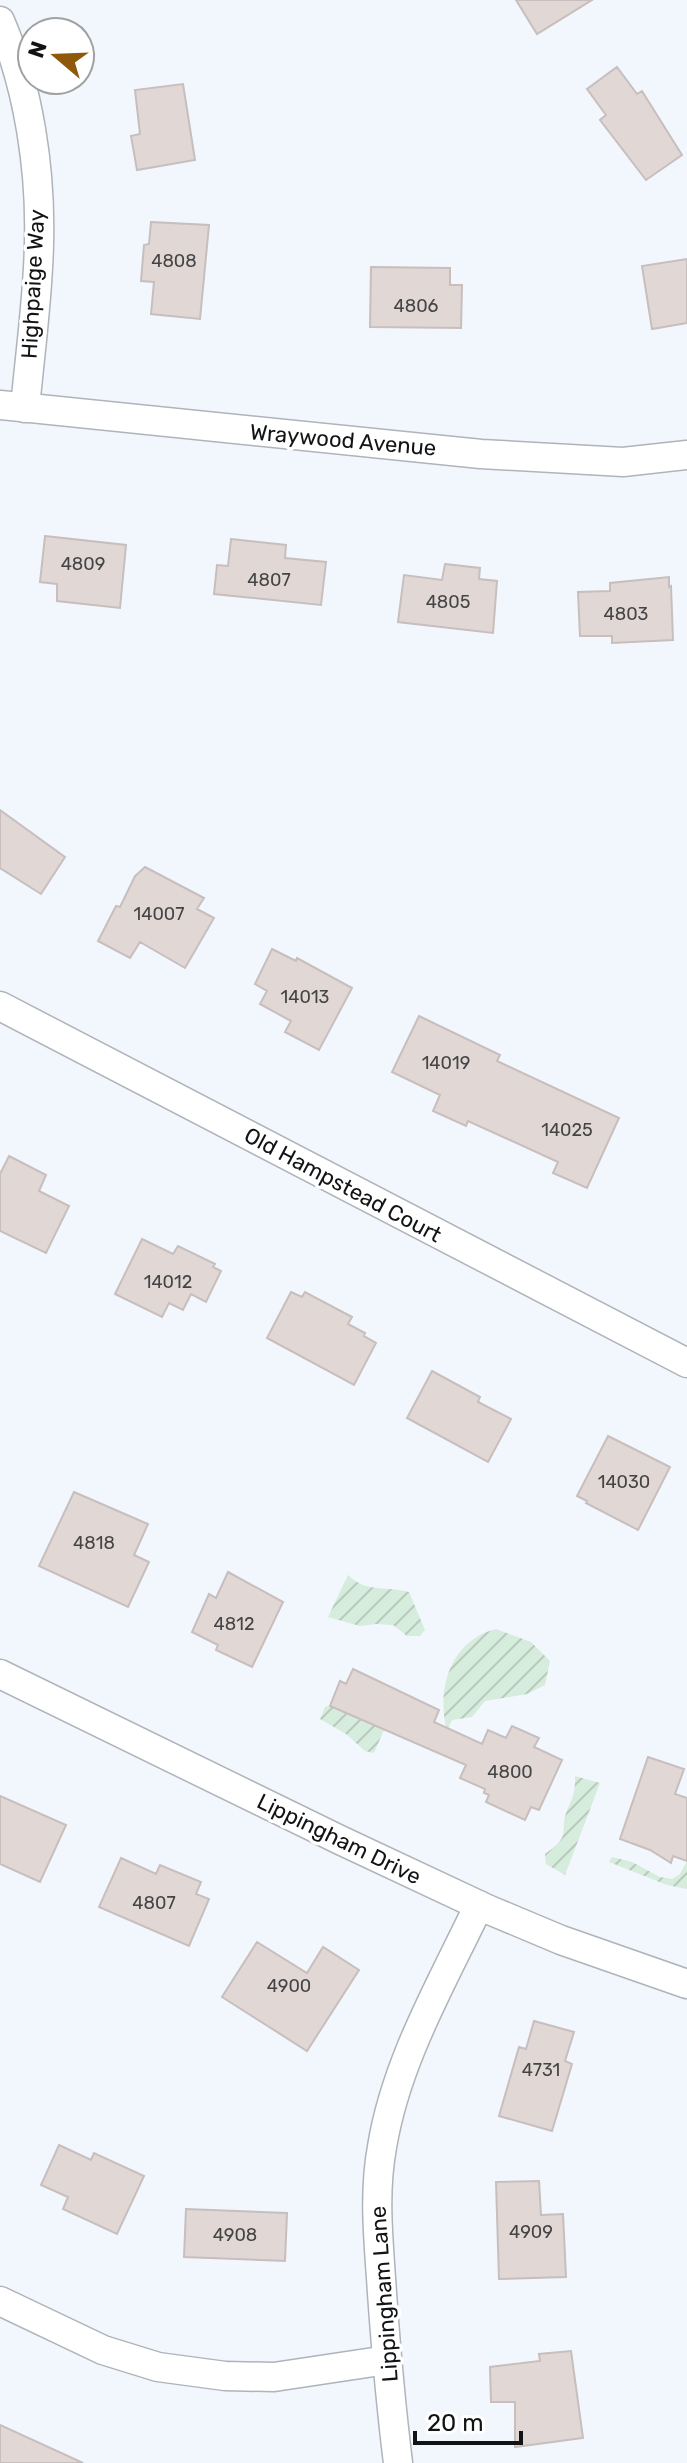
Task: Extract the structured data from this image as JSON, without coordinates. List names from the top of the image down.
{
  "streets": {
    "street": [
      "Highpaige Way",
      "Wraywood Avenue",
      "Old Hampstead Court",
      "Lippingham Drive",
      "Lippingham Lane"
    ]
  },
  "crossings": [
    ["Highpaige Way", "Wraywood Avenue"],
    ["Lippingham Drive", "Lippingham Lane"]
  ],
  "house_numbers": [
    "4808",
    "4806",
    "4809",
    "4807",
    "4805",
    "4803",
    "14007",
    "14013",
    "14019",
    "14025",
    "14012",
    "14030",
    "4818",
    "4812",
    "4800",
    "4807",
    "4900",
    "4731",
    "4909",
    "4908"
  ],
  "scale_bar": "20 m",
  "north": "left"
}
